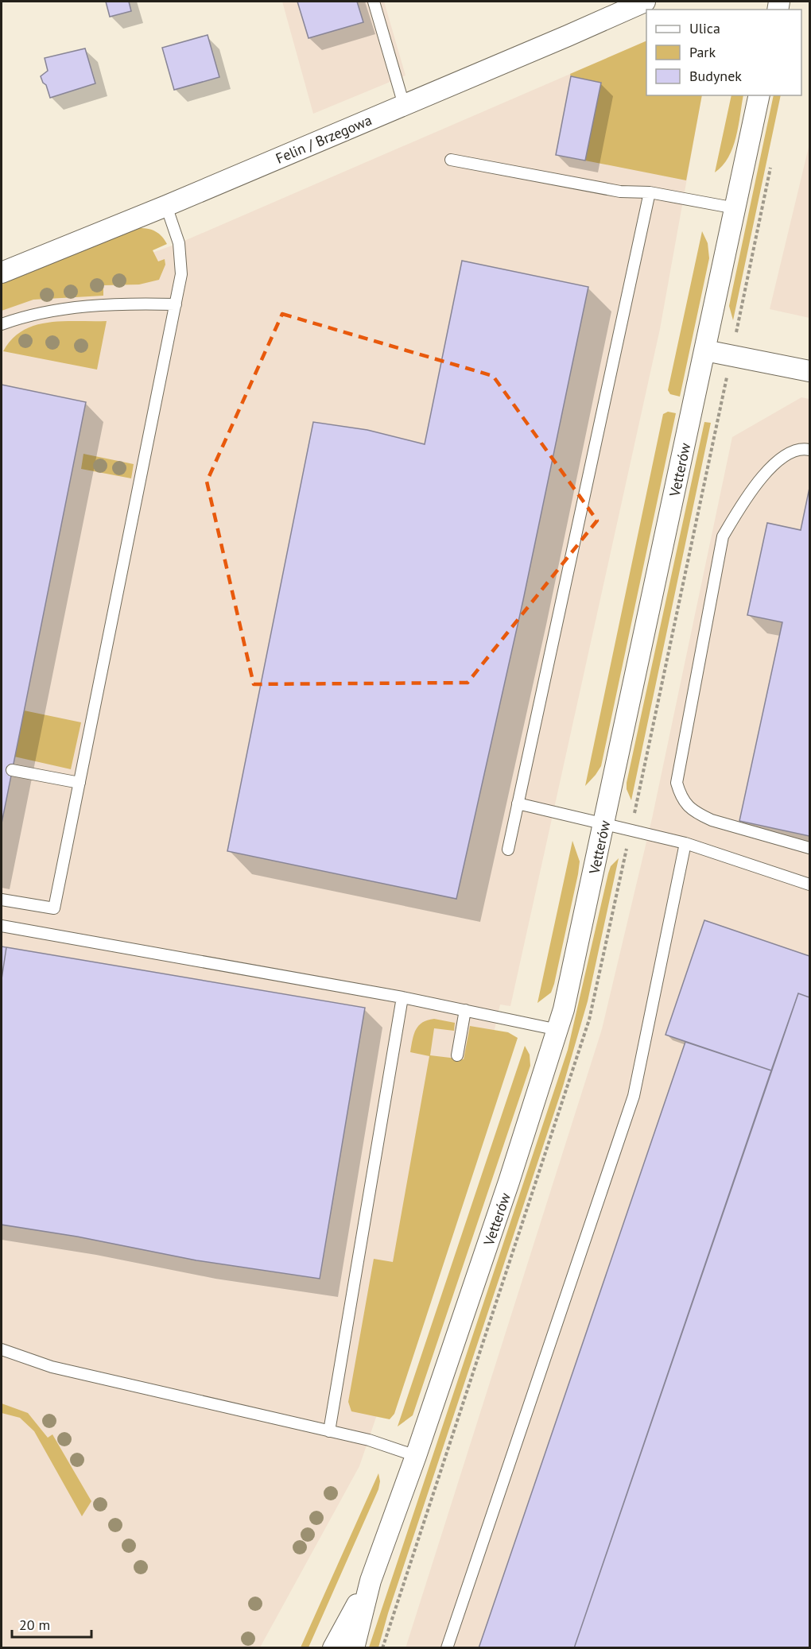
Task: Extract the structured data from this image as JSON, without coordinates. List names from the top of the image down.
{
  "streets": {
    "street": ["Felin / Brzegowa", "Vetterów"]
  },
  "legend": ["Ulica", "Park", "Budynek"],
  "scale_bar": "20 m"
}
